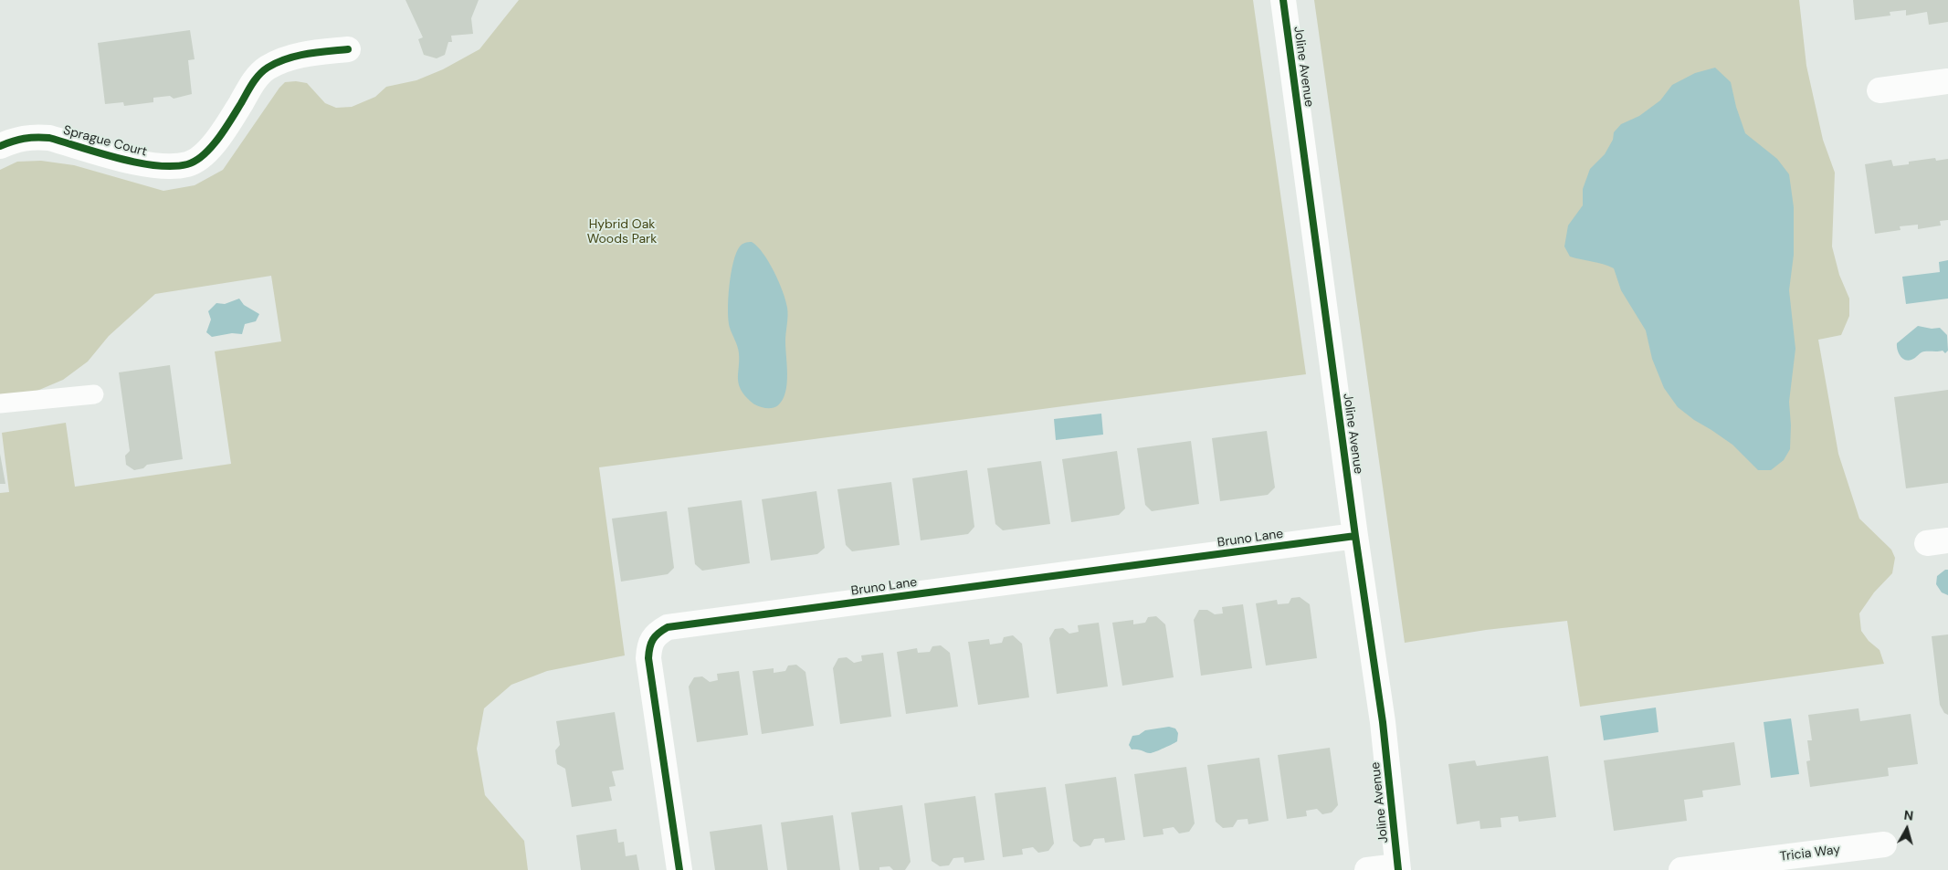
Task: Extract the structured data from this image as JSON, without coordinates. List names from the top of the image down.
{
  "streets": {
    "street": [
      "Joline Avenue",
      "Sprague Court",
      "Bruno Lane",
      "Tricia Way"
    ]
  },
  "crossings": [
    ["Joline Avenue", "Bruno Lane"]
  ],
  "parks": ["Hybrid Oak Woods Park"],
  "north": "top"
}
